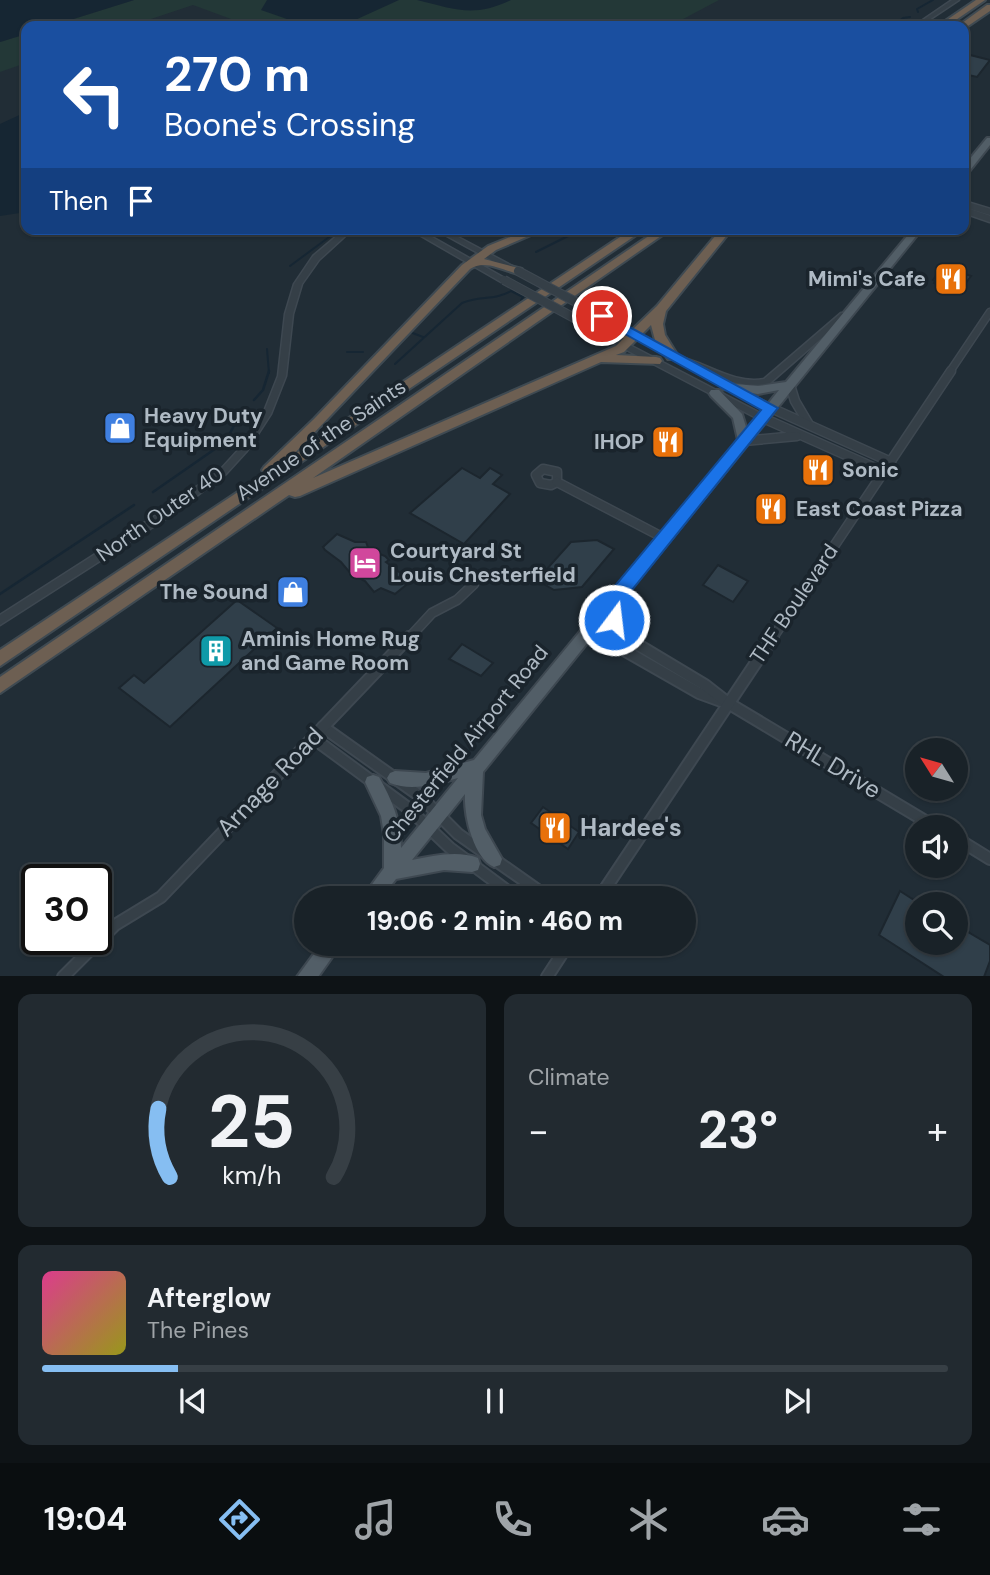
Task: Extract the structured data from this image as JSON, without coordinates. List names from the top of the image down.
{
  "streets": {
    "highway": ["Avenue of the Saints"],
    "main road": ["Chesterfield Airport Road"],
    "street": [
      "North Outer 40",
      "THF Boulevard",
      "RHL Drive",
      "Arnage Road"
    ]
  },
  "crossings": [
    ["THF Boulevard", "RHL Drive"],
    ["Chesterfield Airport Road", "RHL Drive"]
  ],
  "places": {
    "restaurant": [
      "Mimi's Cafe",
      "IHOP",
      "Sonic",
      "East Coast Pizza",
      "Hardee's"
    ],
    "shop": ["Heavy Duty Equipment", "The Sound"],
    "hotel": ["Courtyard St Louis Chesterfield"],
    "building": ["Aminis Home Rug and Game Room"]
  },
  "north": "top left",
  "page": {
    "turn": ["270 m", "Boone's Crossing"],
    "then": "Then",
    "limit": "30",
    "trip": "19:06 · 2 min · 460 m",
    "tile": "Climate",
    "heat": ["−", "23°", "+"],
    "song": ["Afterglow", "The Pines"],
    "tabs": "19:04",
    "gauge": ["25", "km/h"]
  }
}
